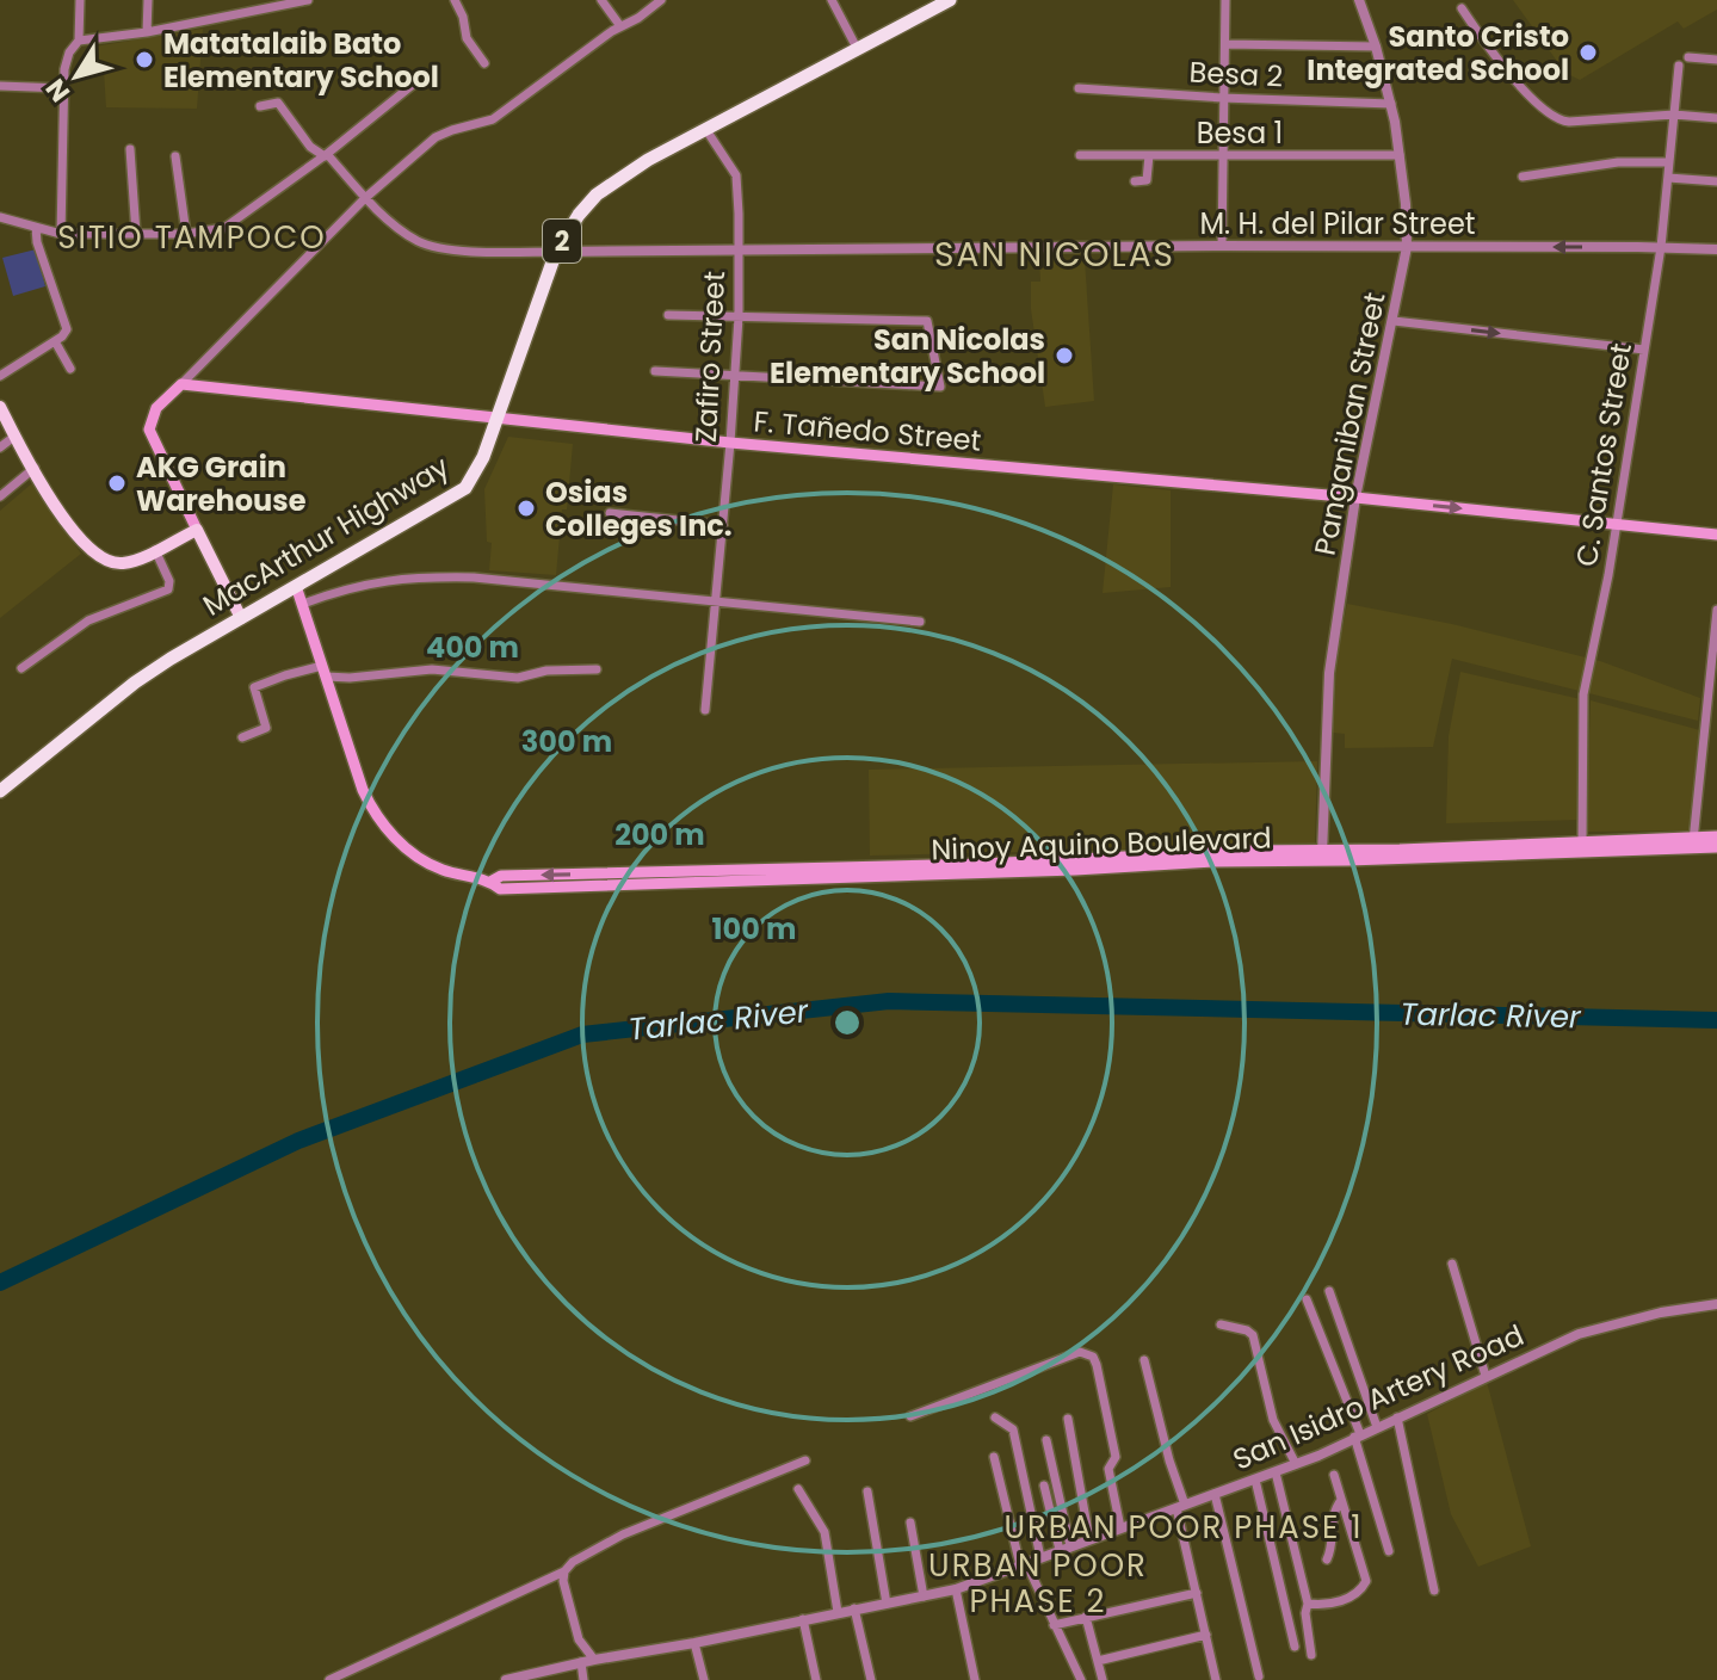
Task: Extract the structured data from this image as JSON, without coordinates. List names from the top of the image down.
{
  "streets": {
    "highway": ["2", "MacArthur Highway"],
    "main road": ["F. Tañedo Street", "Ninoy Aquino Boulevard"],
    "street": [
      "Besa 2",
      "Besa 1",
      "M. H. del Pilar Street",
      "Zafiro Street",
      "Panganiban Street",
      "C. Santos Street",
      "San Isidro Artery Road"
    ]
  },
  "crossings": [
    ["Besa 2", "Panganiban Street"],
    ["Besa 1", "Panganiban Street"],
    ["M. H. del Pilar Street", "Zafiro Street"],
    ["M. H. del Pilar Street", "Panganiban Street"],
    ["M. H. del Pilar Street", "C. Santos Street"],
    ["M. H. del Pilar Street", "MacArthur Highway"],
    ["Zafiro Street", "F. Tañedo Street"],
    ["Zafiro Street", "MacArthur Highway"],
    ["Panganiban Street", "F. Tañedo Street"],
    ["Panganiban Street", "Ninoy Aquino Boulevard"],
    ["F. Tañedo Street", "C. Santos Street"],
    ["F. Tañedo Street", "MacArthur Highway"],
    ["C. Santos Street", "Ninoy Aquino Boulevard"],
    ["MacArthur Highway", "Ninoy Aquino Boulevard"]
  ],
  "districts": [
    "SITIO TAMPOCO",
    "SAN NICOLAS",
    "URBAN POOR PHASE 1",
    "URBAN POOR PHASE 2"
  ],
  "water": ["Tarlac River"],
  "places": [
    "Santo Cristo Integrated School",
    "Matatalaib Bato Elementary School",
    "San Nicolas Elementary School",
    "AKG Grain Warehouse",
    "Osias Colleges Inc."
  ],
  "north": "bottom left",
  "rings": [
    "400 m",
    "300 m",
    "200 m",
    "100 m"
  ]
}
